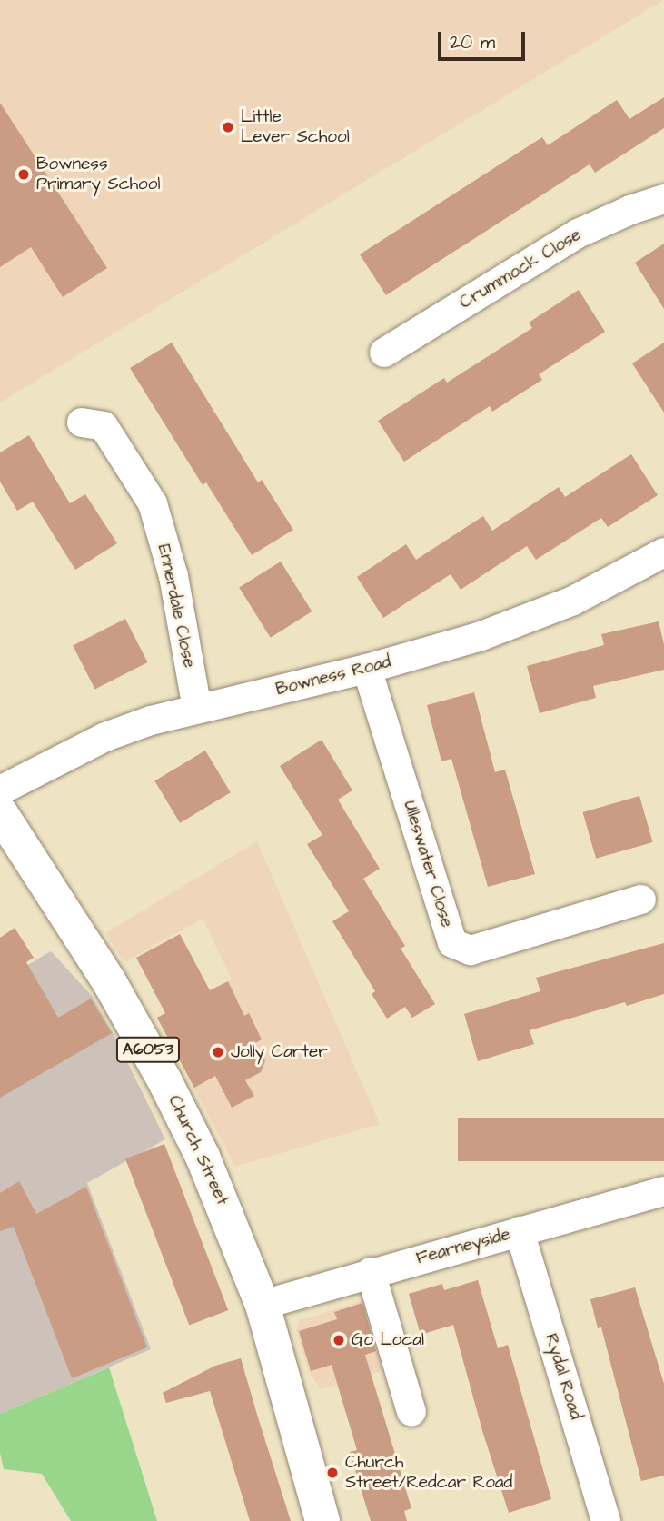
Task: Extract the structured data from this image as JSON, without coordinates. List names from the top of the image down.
{
  "streets": {
    "main road": ["A6053", "Church Street"],
    "street": [
      "Crummock Close",
      "Ennerdale Close",
      "Bowness Road",
      "Ulleswater Close",
      "Fearneyside",
      "Rydal Road"
    ]
  },
  "crossings": [
    ["Ennerdale Close", "Bowness Road"],
    ["Bowness Road", "Ulleswater Close"],
    ["Church Street", "Fearneyside"],
    ["Fearneyside", "Rydal Road"]
  ],
  "places": [
    "Little Lever School",
    "Bowness Primary School",
    "Jolly Carter",
    "Go Local",
    "Church Street/Redcar Road"
  ],
  "scale_bar": "20 m"
}
